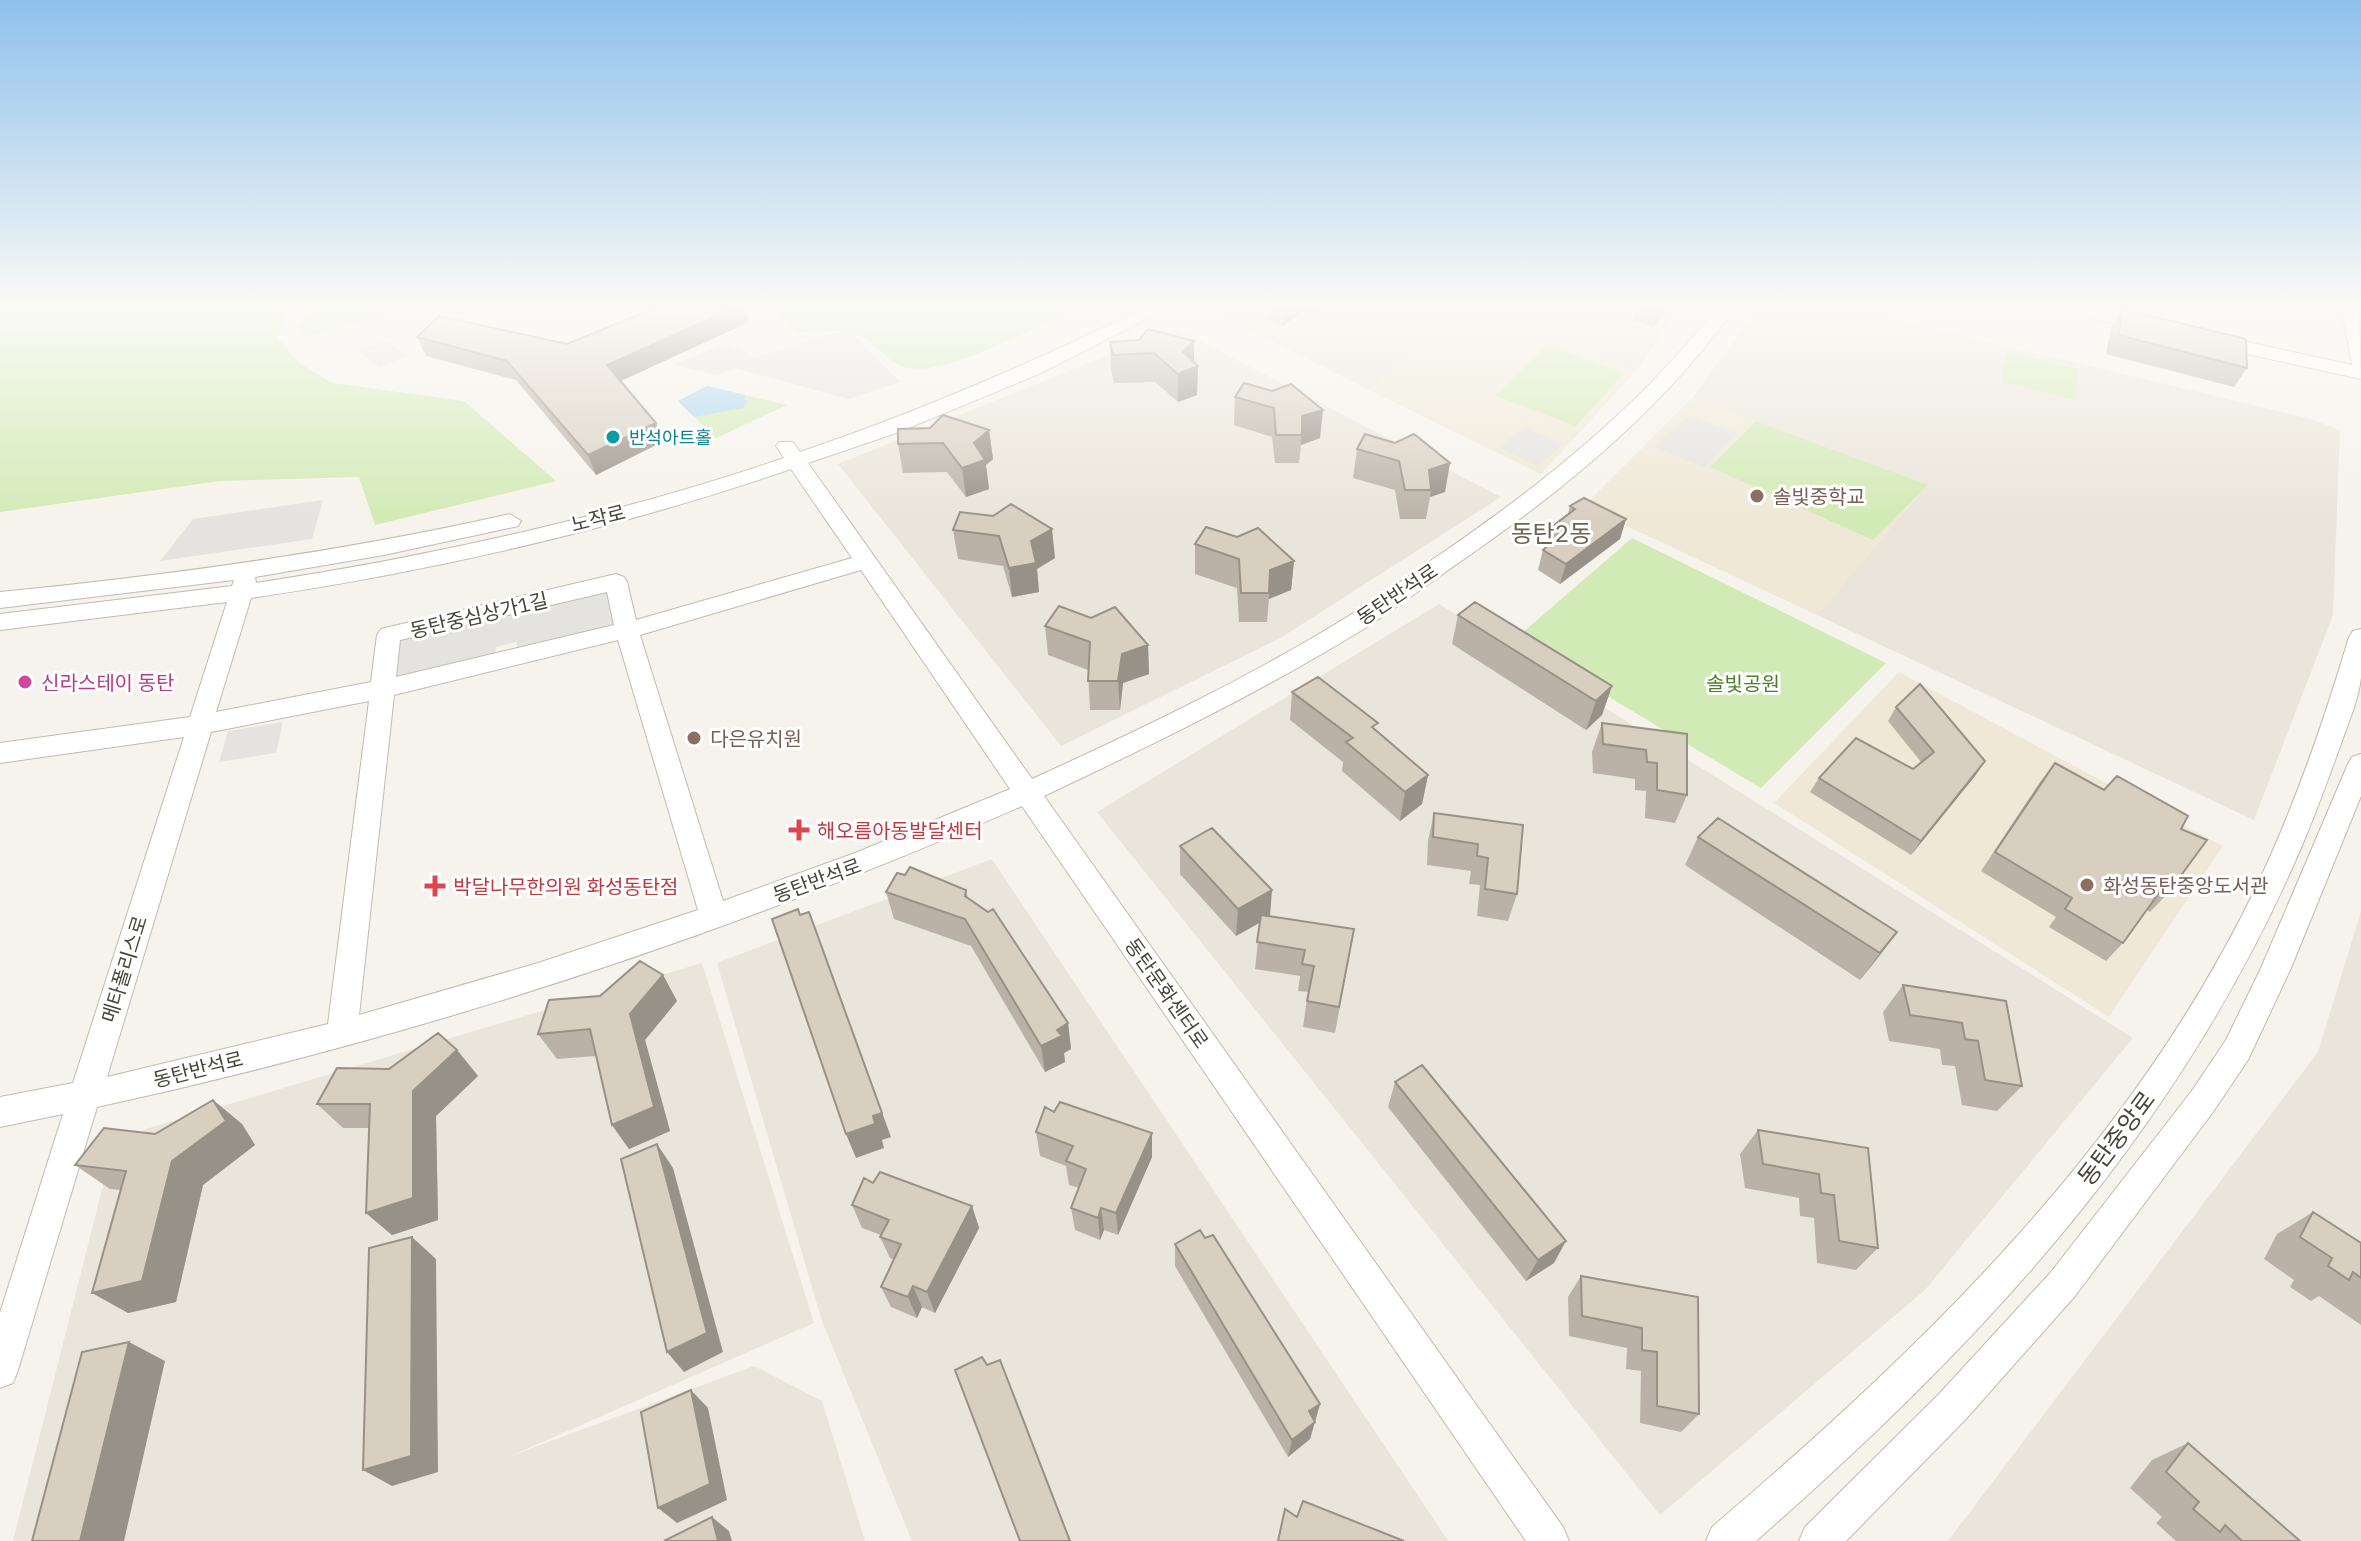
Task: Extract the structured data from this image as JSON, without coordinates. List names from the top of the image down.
{
  "streets": {
    "street": [
      "노작로",
      "동탄반석로",
      "동탄중심상가1길",
      "메타폴리스로",
      "동탄문화센터로",
      "동탄중앙로"
    ]
  },
  "crossings": [
    ["노작로", "메타폴리스로"],
    ["노작로", "동탄문화센터로"],
    ["동탄반석로", "동탄중심상가1길"],
    ["동탄반석로", "메타폴리스로"],
    ["동탄반석로", "동탄문화센터로"]
  ],
  "districts": ["동탄2동"],
  "parks": ["솔빛공원"],
  "places": {
    "other": [
      "반석아트홀",
      "솔빛중학교",
      "신라스테이 동탄",
      "다은유치원",
      "화성동탄중앙도서관"
    ],
    "health": ["해오름아동발달센터", "박달나무한의원 화성동탄점"]
  }
}
